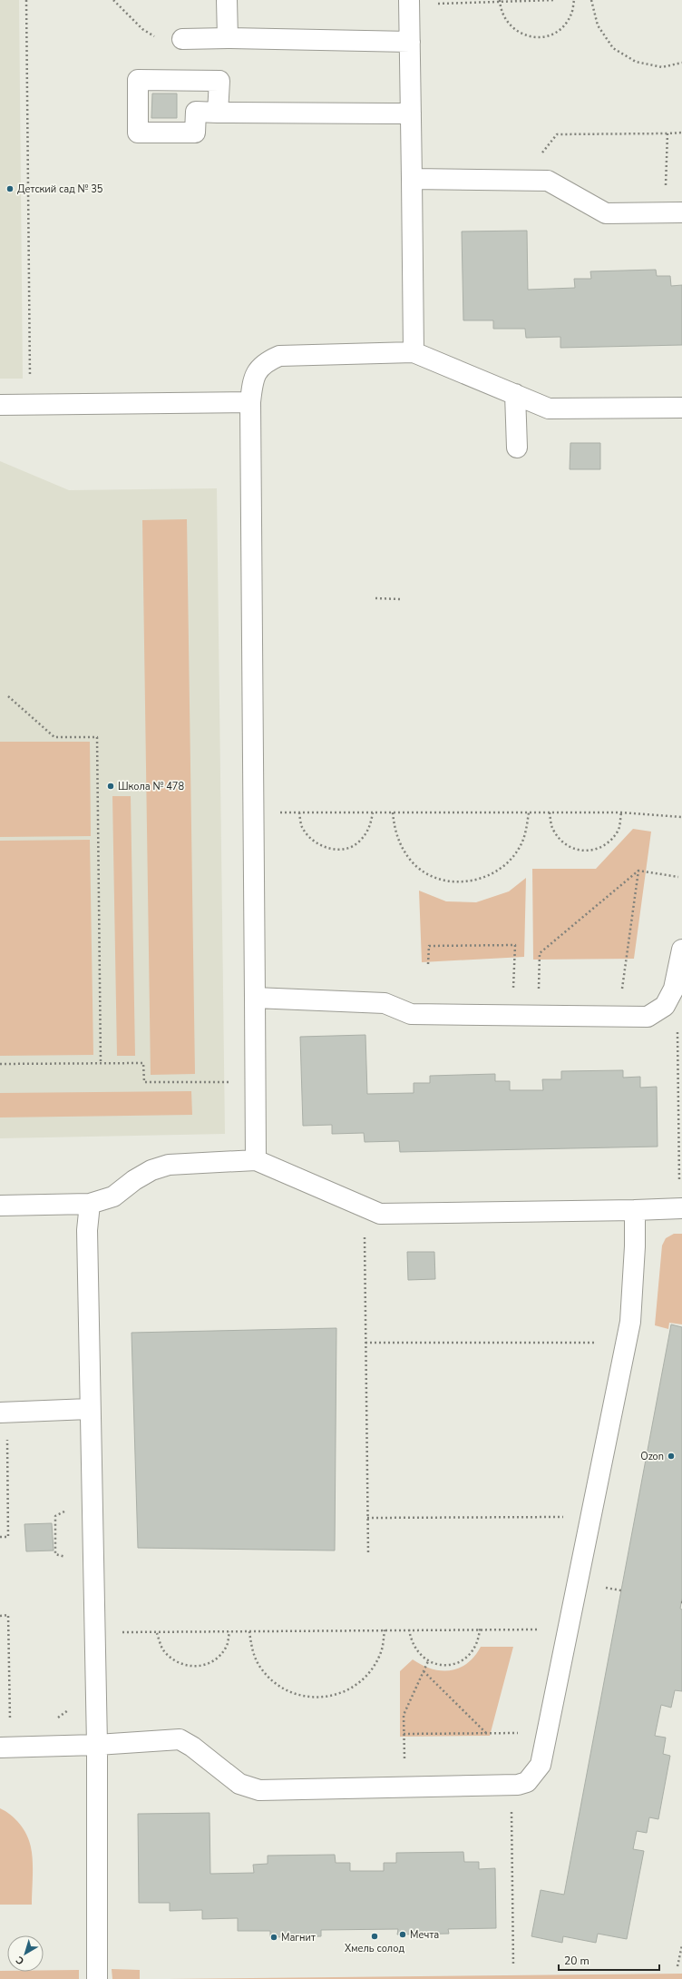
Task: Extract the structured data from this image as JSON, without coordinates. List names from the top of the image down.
{
  "places": [
    "Детский сад № 35",
    "Школа № 478",
    "Ozon",
    "Мечта",
    "Хмель солод",
    "Магнит"
  ],
  "scale_bar": "20 m",
  "north": "bottom left"
}
